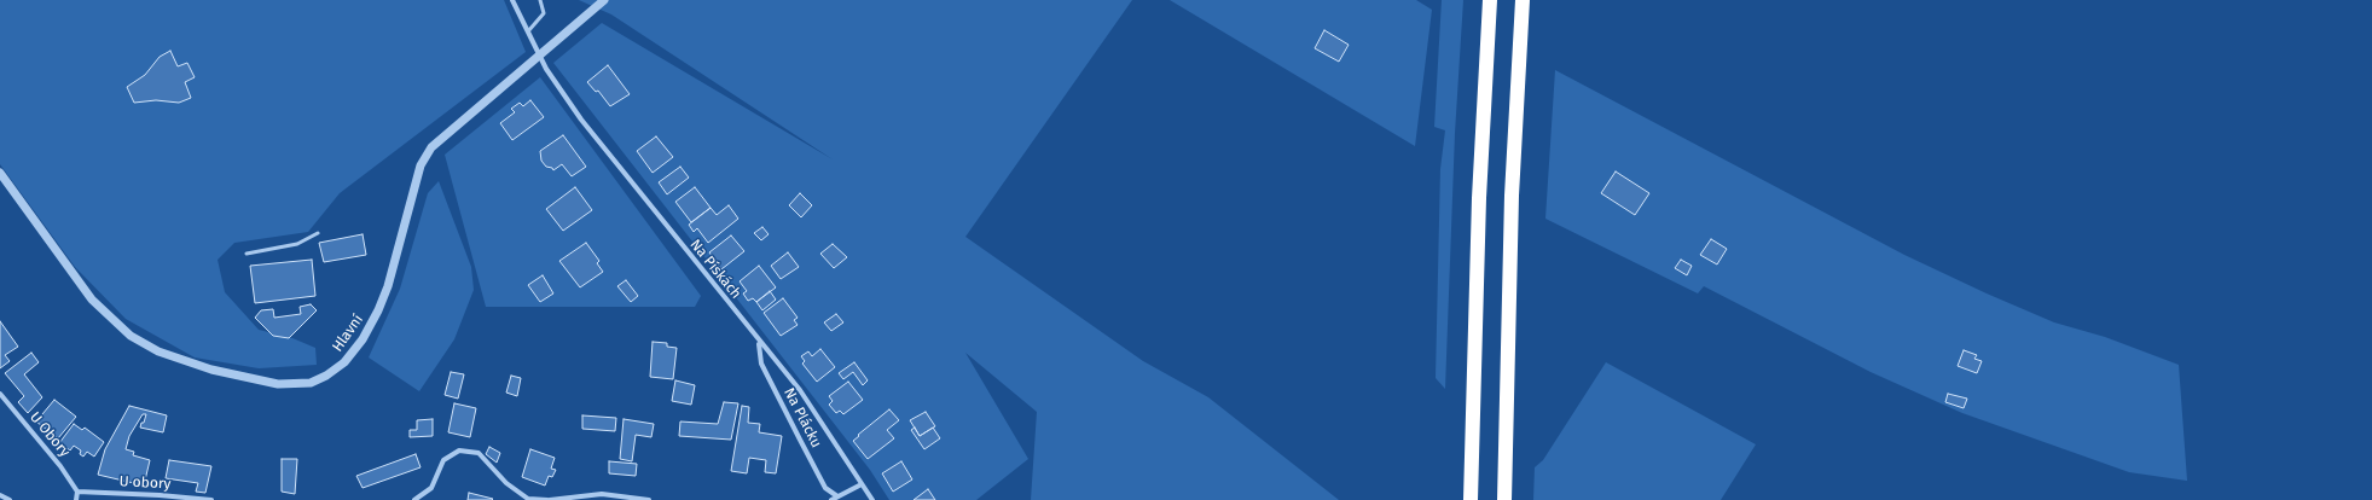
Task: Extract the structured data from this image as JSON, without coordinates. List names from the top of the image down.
{
  "streets": {
    "street": [
      "Na Pískách",
      "Hlavní",
      "Na Plácku",
      "U Obory",
      "U obory"
    ]
  },
  "crossings": [
    ["Na Pískách", "Hlavní"],
    ["Na Pískách", "Na Plácku"],
    ["U Obory", "U obory"]
  ]
}
